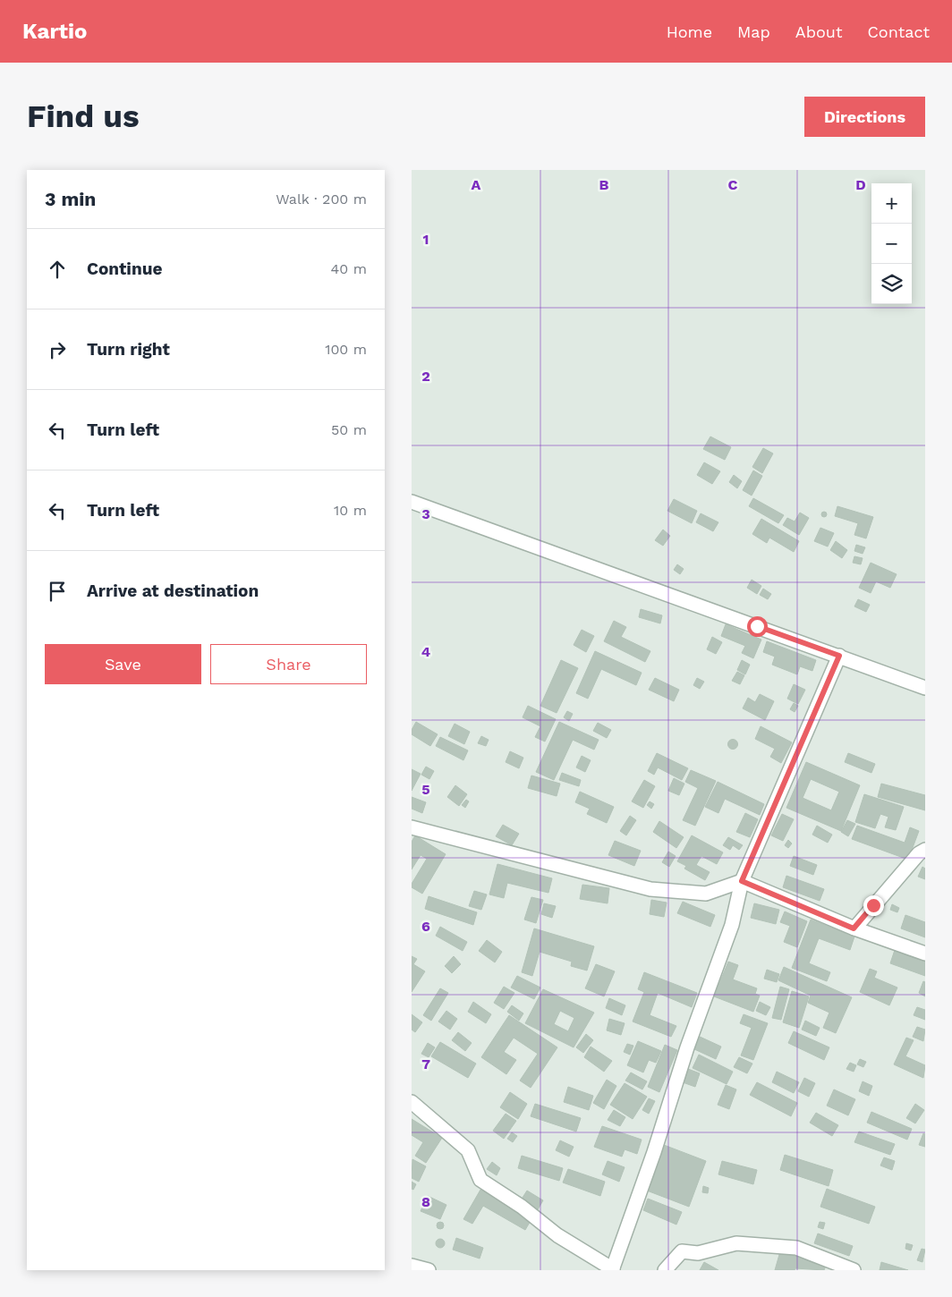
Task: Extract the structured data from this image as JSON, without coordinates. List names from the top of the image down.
{
  "page": {
    "header": "Kartio",
    "nav": [
      "Home",
      "Map",
      "About",
      "Contact"
    ],
    "buttons": [
      "Directions",
      ["Save", "Share"]
    ],
    "title": "Find us",
    "heading": ["3 min", "Walk · 200 m"],
    "map_buttons": ["+", "−"],
    "list": [
      ["Continue", "40 m"],
      ["Turn right", "100 m"],
      ["Turn left", "50 m"],
      ["Turn left", "10 m"],
      "Arrive at destination"
    ]
  },
  "grid": {
    "columns": [
      "A",
      "B",
      "C",
      "D"
    ],
    "rows": [
      "1",
      "2",
      "3",
      "4",
      "5",
      "6",
      "7",
      "8"
    ]
  }
}
